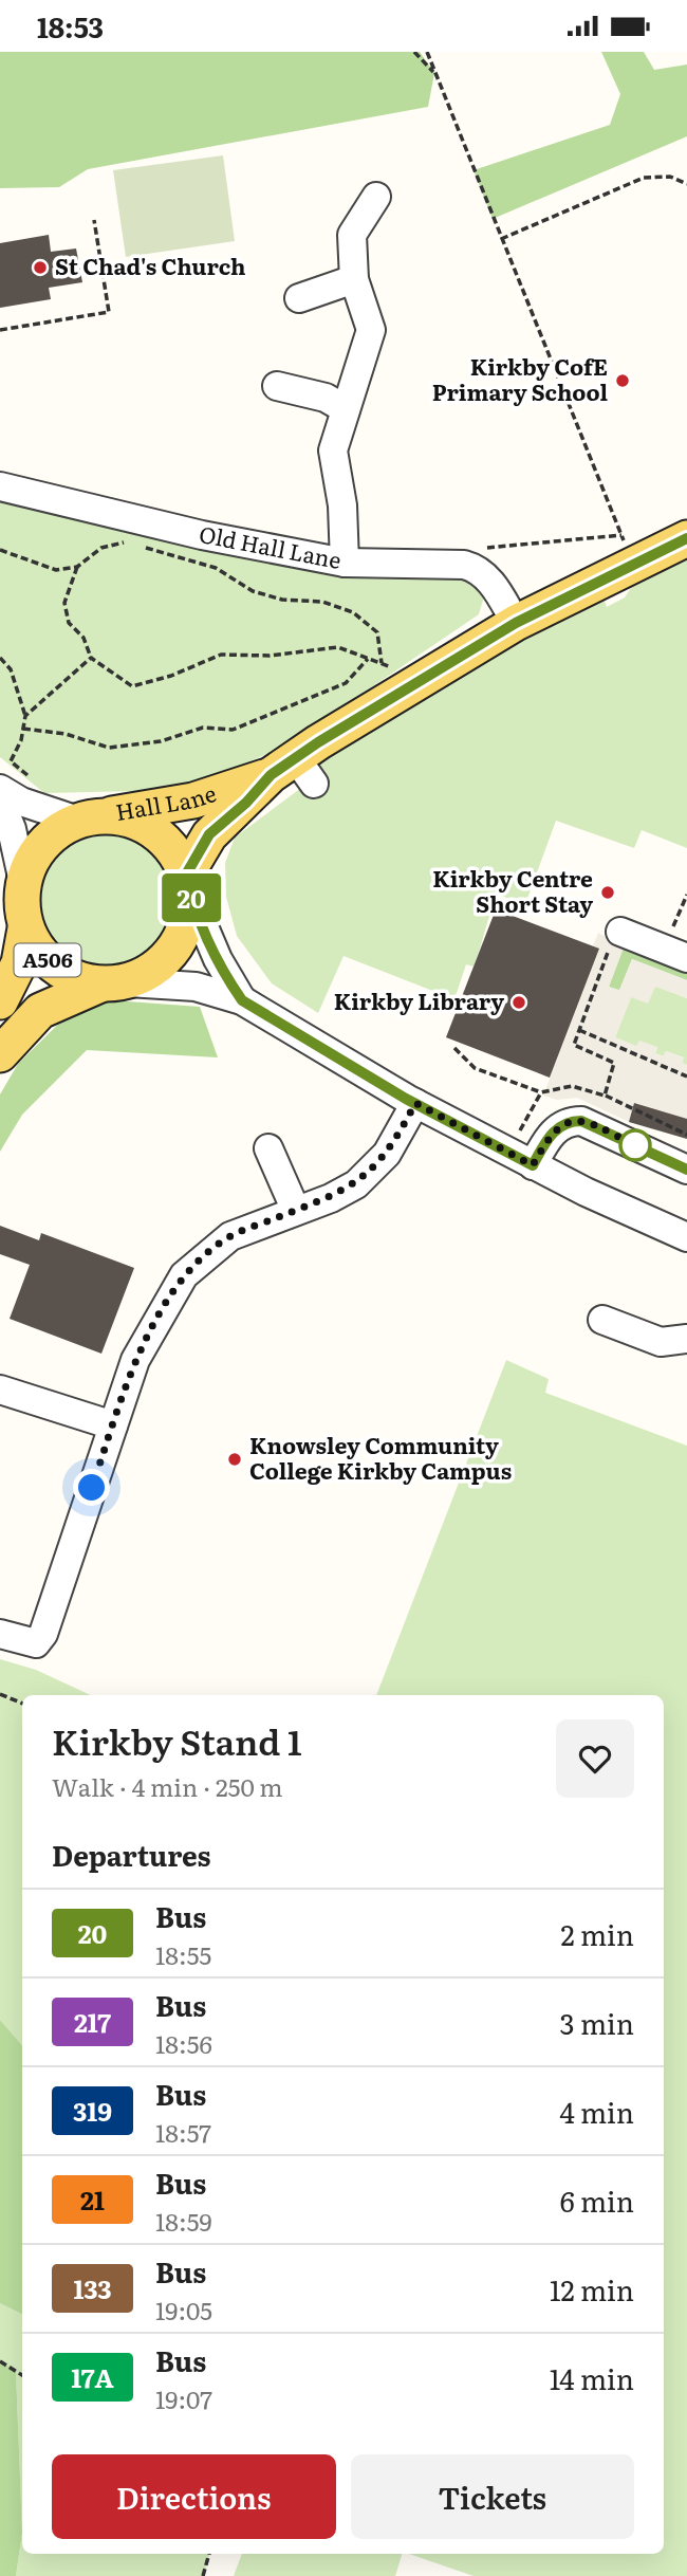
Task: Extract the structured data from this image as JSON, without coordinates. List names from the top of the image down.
{
  "streets": {
    "main road": ["Hall Lane", "A506"],
    "street": ["Old Hall Lane"]
  },
  "crossings": [
    ["Old Hall Lane", "Hall Lane"],
    ["Hall Lane", "A506"]
  ],
  "places": [
    "St Chad's Church",
    "Kirkby CofE Primary School",
    "Kirkby Centre Short Stay",
    "Kirkby Library",
    "Knowsley Community College Kirkby Campus"
  ],
  "lines": ["bus line 20"],
  "page": {
    "status": "18:53",
    "on_map": "20",
    "heading": [
      ["Kirkby Stand 1", "Walk · 4 min · 250 m"],
      "Departures"
    ],
    "list": [
      {
        "mark": "20",
        "name": "Bus",
        "note": "18:55",
        "value": "2 min"
      },
      {
        "mark": "217",
        "name": "Bus",
        "note": "18:56",
        "value": "3 min"
      },
      {
        "mark": "319",
        "name": "Bus",
        "note": "18:57",
        "value": "4 min"
      },
      {
        "mark": "21",
        "name": "Bus",
        "note": "18:59",
        "value": "6 min"
      },
      {
        "mark": "133",
        "name": "Bus",
        "note": "19:05",
        "value": "12 min"
      },
      {
        "mark": "17A",
        "name": "Bus",
        "note": "19:07",
        "value": "14 min"
      }
    ],
    "buttons": ["Directions", "Tickets"]
  }
}
